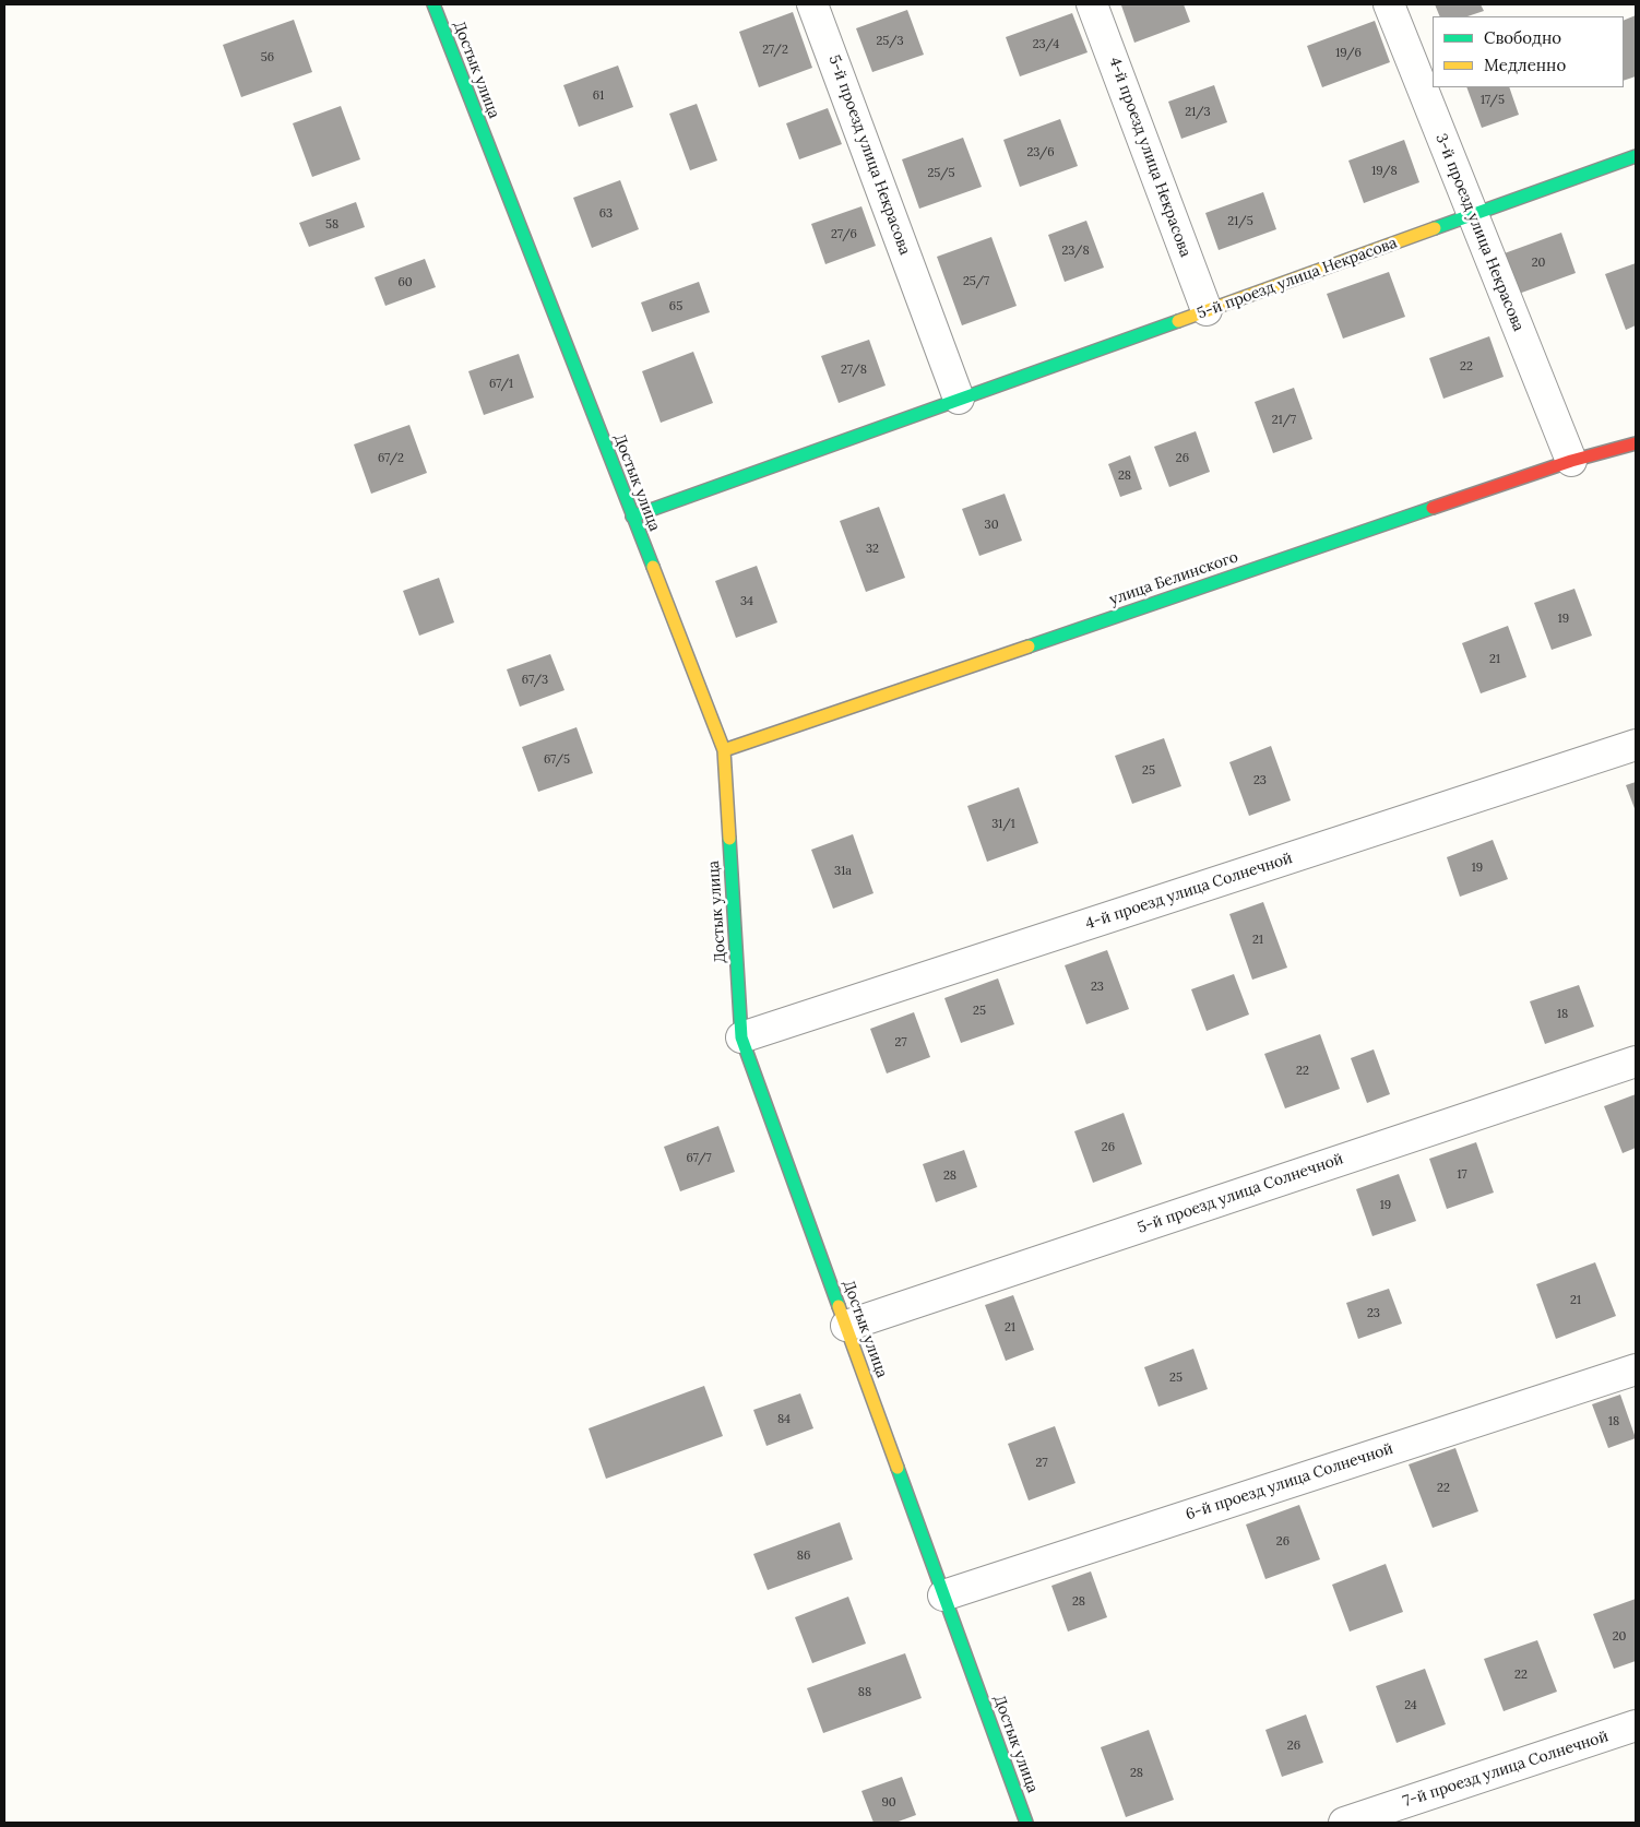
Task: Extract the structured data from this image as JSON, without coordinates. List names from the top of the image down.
{
  "streets": {
    "street": [
      "Достык улица",
      "5-й проезд улица Некрасова",
      "4-й проезд улица Некрасова",
      "3-й проезд улица Некрасова",
      "улица Белинского",
      "4-й проезд улица Солнечной",
      "5-й проезд улица Солнечной",
      "6-й проезд улица Солнечной",
      "7-й проезд улица Солнечной"
    ]
  },
  "crossings": [
    ["Достык улица", "5-й проезд улица Некрасова"],
    ["Достык улица", "улица Белинского"],
    ["Достык улица", "4-й проезд улица Солнечной"],
    ["Достык улица", "5-й проезд улица Солнечной"],
    ["Достык улица", "6-й проезд улица Солнечной"],
    ["5-й проезд улица Некрасова", "4-й проезд улица Некрасова"],
    ["5-й проезд улица Некрасова", "3-й проезд улица Некрасова"],
    ["3-й проезд улица Некрасова", "улица Белинского"]
  ],
  "house_numbers": [
    "25/3",
    "23/4",
    "27/2",
    "19/6",
    "56",
    "61",
    "17/5",
    "21/3",
    "23/6",
    "19/8",
    "25/5",
    "63",
    "21/5",
    "58",
    "27/6",
    "23/8",
    "20",
    "25/7",
    "60",
    "65",
    "22",
    "27/8",
    "67/1",
    "21/7",
    "67/2",
    "26",
    "28",
    "30",
    "32",
    "34",
    "19",
    "21",
    "67/3",
    "67/5",
    "25",
    "23",
    "31/1",
    "19",
    "31а",
    "21",
    "23",
    "25",
    "18",
    "27",
    "22",
    "26",
    "67/7",
    "17",
    "28",
    "19",
    "21",
    "23",
    "21",
    "25",
    "84",
    "18",
    "27",
    "22",
    "26",
    "86",
    "28",
    "20",
    "22",
    "88",
    "24",
    "26",
    "28",
    "90"
  ],
  "legend": ["Свободно", "Медленно"]
}
